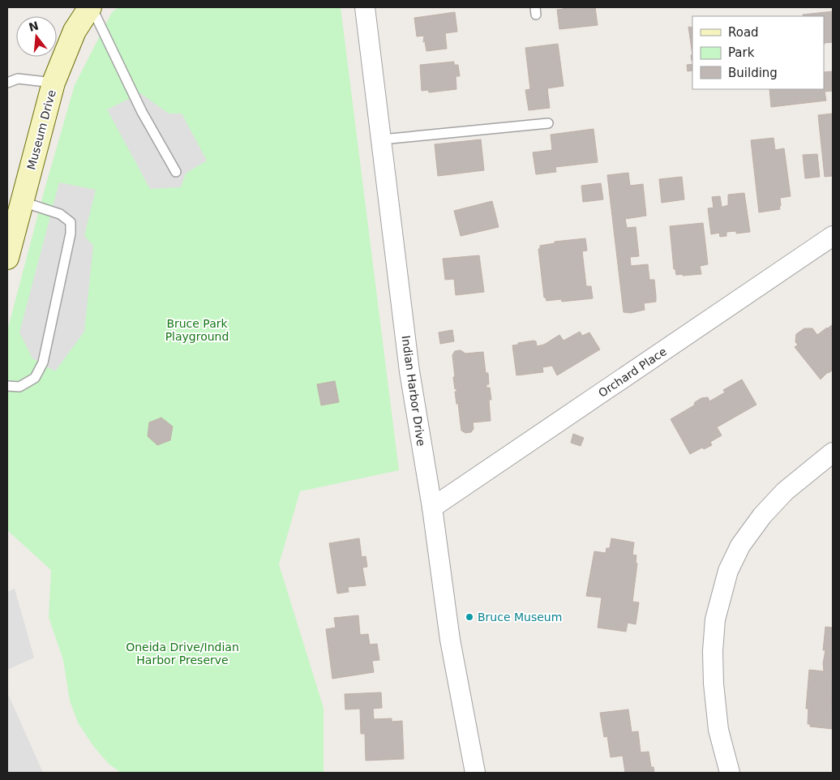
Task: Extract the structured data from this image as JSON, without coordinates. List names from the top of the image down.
{
  "streets": {
    "main road": ["Museum Drive"],
    "street": ["Orchard Place", "Indian Harbor Drive"]
  },
  "crossings": [
    ["Orchard Place", "Indian Harbor Drive"]
  ],
  "parks": ["Bruce Park Playground", "Oneida Drive/Indian Harbor Preserve"],
  "places": ["Bruce Museum"],
  "legend": ["Road", "Park", "Building"],
  "north": "top"
}
